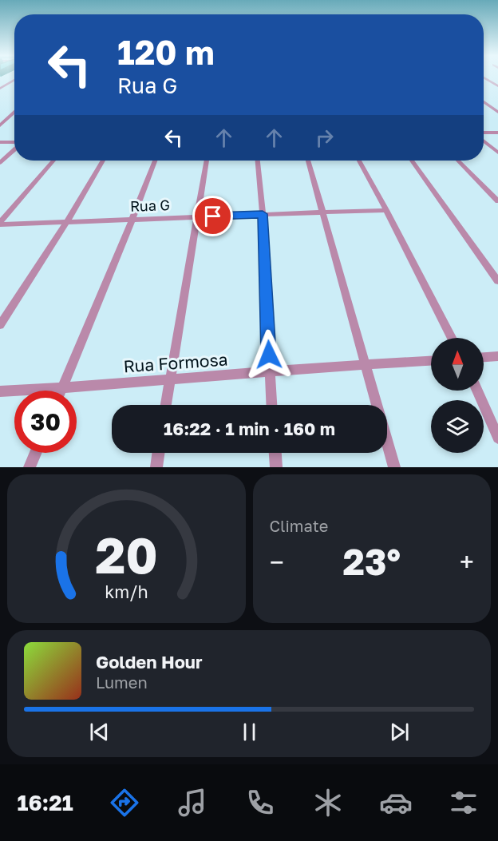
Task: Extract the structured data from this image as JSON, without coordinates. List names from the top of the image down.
{
  "streets": {
    "street": ["Rua G", "Rua Formosa"]
  },
  "north": "top",
  "page": {
    "turn": ["120 m", "Rua G"],
    "limit": "30",
    "trip": "16:22 · 1 min · 160 m",
    "tile": "Climate",
    "heat": ["−", "23°", "+"],
    "song": ["Golden Hour", "Lumen"],
    "tabs": "16:21",
    "gauge": ["20", "km/h"]
  }
}
